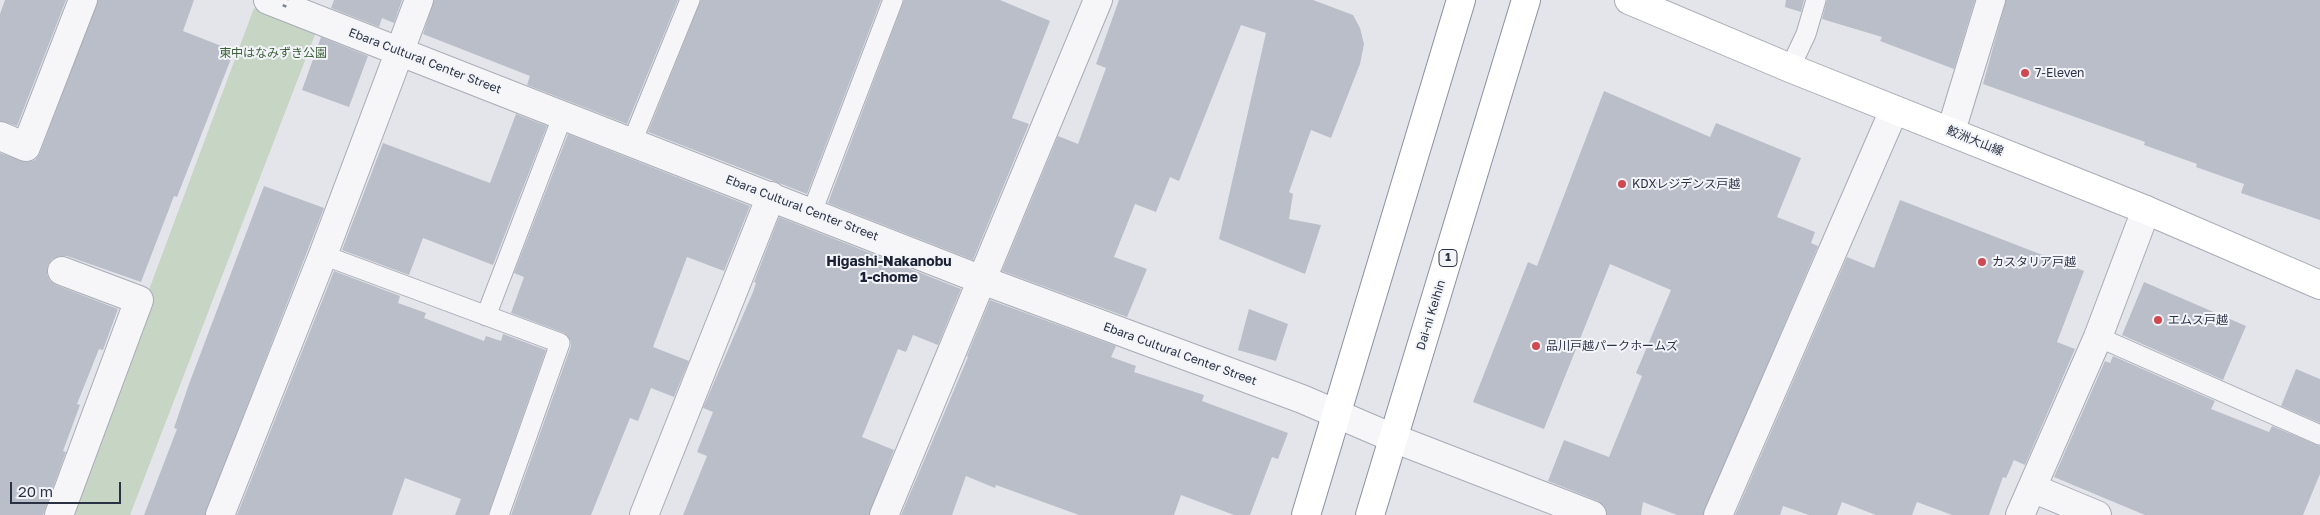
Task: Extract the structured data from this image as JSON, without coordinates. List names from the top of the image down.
{
  "streets": {
    "main road": ["鮫洲大山線", "1", "Dai-ni Keihin"],
    "street": ["Ebara Cultural Center Street"]
  },
  "crossings": [
    ["Ebara Cultural Center Street", "Dai-ni Keihin"]
  ],
  "districts": ["Higashi-Nakanobu 1-chome"],
  "parks": ["東中はなみずき公園"],
  "places": [
    "7-Eleven",
    "KDXレジデンス戸越",
    "カスタリア戸越",
    "エムス戸越",
    "品川戸越パークホームズ"
  ],
  "scale_bar": "20 m"
}
